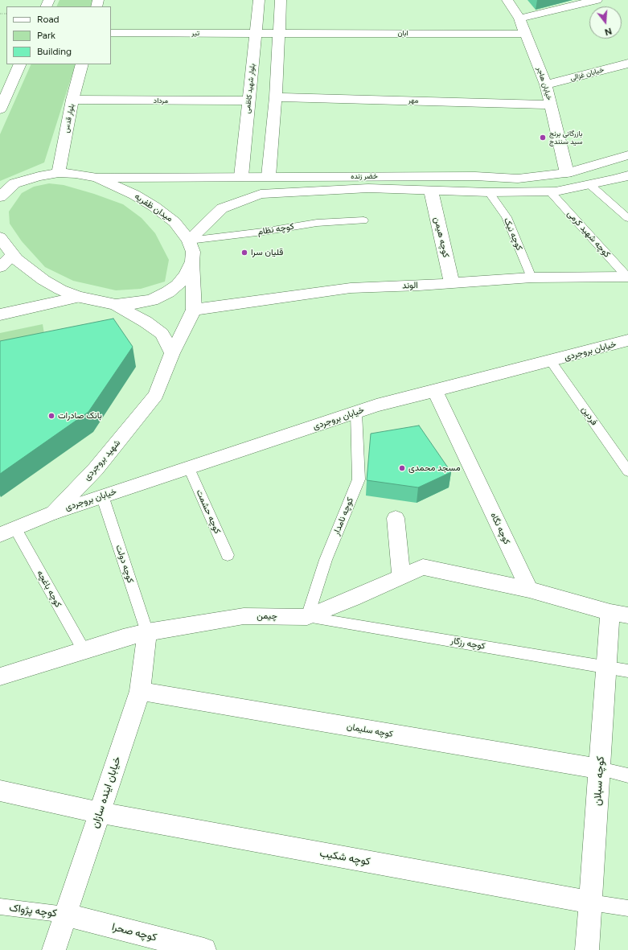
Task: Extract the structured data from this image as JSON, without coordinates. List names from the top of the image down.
{
  "streets": {
    "street": [
      "تیر",
      "ابان",
      "خیابان غزالی",
      "خیابان هاجر",
      "بلوار شهید کاظمی",
      "مرداد",
      "مهر",
      "بلوار قدس",
      "خضر زنده",
      "میدان ظفریه",
      "کوچه هیمن",
      "الوند",
      "خیابان بروجردی",
      "شهید بروجردی",
      "کوچه نگاه",
      "چیمن",
      "کوچه سلیمان",
      "کوچه سبلان",
      "خیابان اینده سازان",
      "کوچه شکیب",
      "کوچه صحرا"
    ],
    "lane": [
      "کوچه نظام",
      "کوچه نیک",
      "کوچه شهید کرمی",
      "فردین",
      "کوچه حشمت",
      "کوچه نامدار",
      "کوچه دولت",
      "کوچه باغچه",
      "کوچه رزگار",
      "کوچه پژواک"
    ]
  },
  "crossings": [
    ["تیر", "ابان"],
    ["تیر", "بلوار شهید کاظمی"],
    ["ابان", "خیابان هاجر"],
    ["خیابان غزالی", "خیابان هاجر"],
    ["خیابان هاجر", "مهر"],
    ["خیابان هاجر", "خضر زنده"],
    ["بلوار شهید کاظمی", "مرداد"],
    ["بلوار شهید کاظمی", "خضر زنده"],
    ["مرداد", "بلوار قدس"],
    ["بلوار قدس", "میدان ظفریه"],
    ["خضر زنده", "میدان ظفریه"],
    ["خضر زنده", "کوچه نظام"],
    ["خضر زنده", "کوچه نیک"],
    ["خضر زنده", "کوچه شهید کرمی"],
    ["خضر زنده", "کوچه هیمن"],
    ["میدان ظفریه", "کوچه نظام"],
    ["کوچه نیک", "الوند"],
    ["کوچه شهید کرمی", "الوند"],
    ["کوچه هیمن", "الوند"],
    ["الوند", "شهید بروجردی"],
    ["خیابان بروجردی", "فردین"],
    ["خیابان بروجردی", "شهید بروجردی"],
    ["خیابان بروجردی", "کوچه حشمت"],
    ["خیابان بروجردی", "کوچه نامدار"],
    ["خیابان بروجردی", "کوچه نگاه"],
    ["خیابان بروجردی", "کوچه دولت"],
    ["شهید بروجردی", "کوچه باغچه"],
    ["کوچه نامدار", "چیمن"],
    ["کوچه نامدار", "کوچه رزگار"],
    ["کوچه نگاه", "چیمن"],
    ["کوچه دولت", "چیمن"],
    ["کوچه دولت", "خیابان اینده سازان"],
    ["کوچه باغچه", "چیمن"],
    ["چیمن", "کوچه رزگار"],
    ["چیمن", "خیابان اینده سازان"],
    ["کوچه رزگار", "کوچه سبلان"],
    ["کوچه سلیمان", "کوچه سبلان"],
    ["کوچه سلیمان", "خیابان اینده سازان"],
    ["کوچه سبلان", "کوچه شکیب"],
    ["خیابان اینده سازان", "کوچه شکیب"],
    ["خیابان اینده سازان", "کوچه پژواک"],
    ["خیابان اینده سازان", "کوچه صحرا"],
    ["کوچه پژواک", "کوچه صحرا"]
  ],
  "places": [
    "بازرگانی برنج سید سنندج",
    "قلیان سرا",
    "بانک صادرات",
    "مسجد محمدی"
  ],
  "legend": ["Road", "Park", "Building"],
  "north": "bottom"
}
